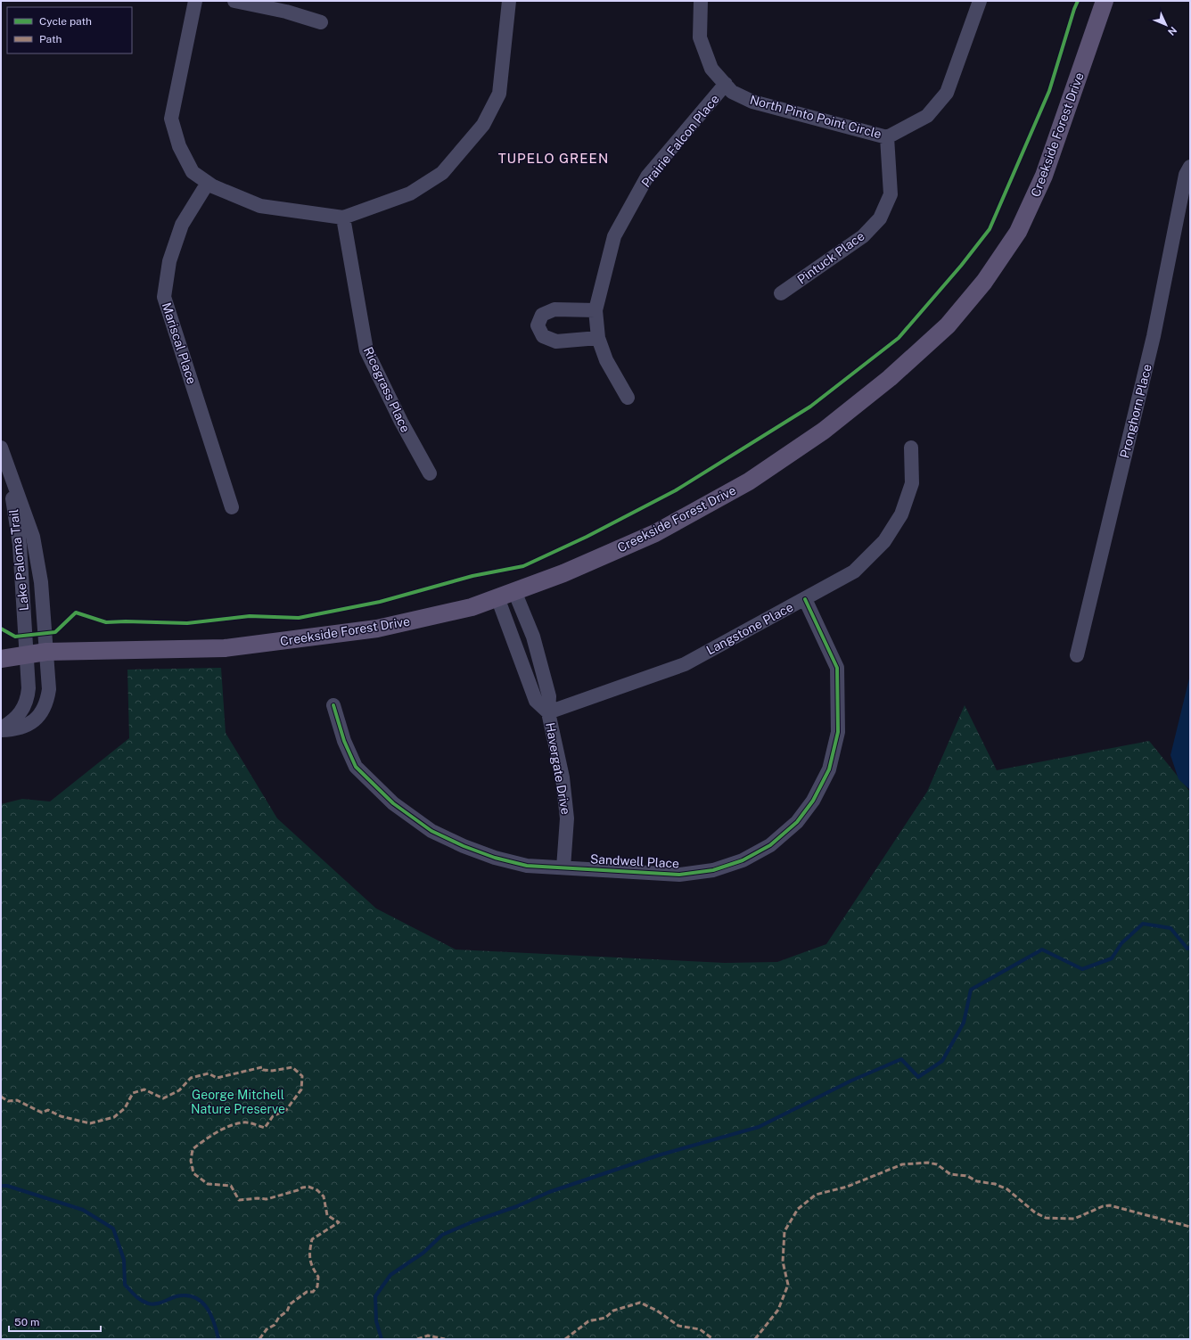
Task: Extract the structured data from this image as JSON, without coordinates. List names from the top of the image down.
{
  "streets": {
    "main road": ["Creekside Forest Drive"],
    "street": [
      "North Pinto Point Circle",
      "Prairie Falcon Place",
      "Pintuck Place",
      "Mariscal Place",
      "Ricegrass Place",
      "Pronghorn Place",
      "Lake Paloma Trail",
      "Langstone Place",
      "Havergate Drive",
      "Sandwell Place"
    ]
  },
  "crossings": [
    ["North Pinto Point Circle", "Prairie Falcon Place"],
    ["North Pinto Point Circle", "Pintuck Place"],
    ["Creekside Forest Drive", "Lake Paloma Trail"],
    ["Creekside Forest Drive", "Havergate Drive"],
    ["Langstone Place", "Havergate Drive"],
    ["Langstone Place", "Sandwell Place"],
    ["Havergate Drive", "Sandwell Place"]
  ],
  "districts": ["TUPELO GREEN"],
  "parks": ["George Mitchell Nature Preserve"],
  "legend": ["Cycle path", "Path"],
  "scale_bar": "50 m",
  "north": "bottom right"
}
